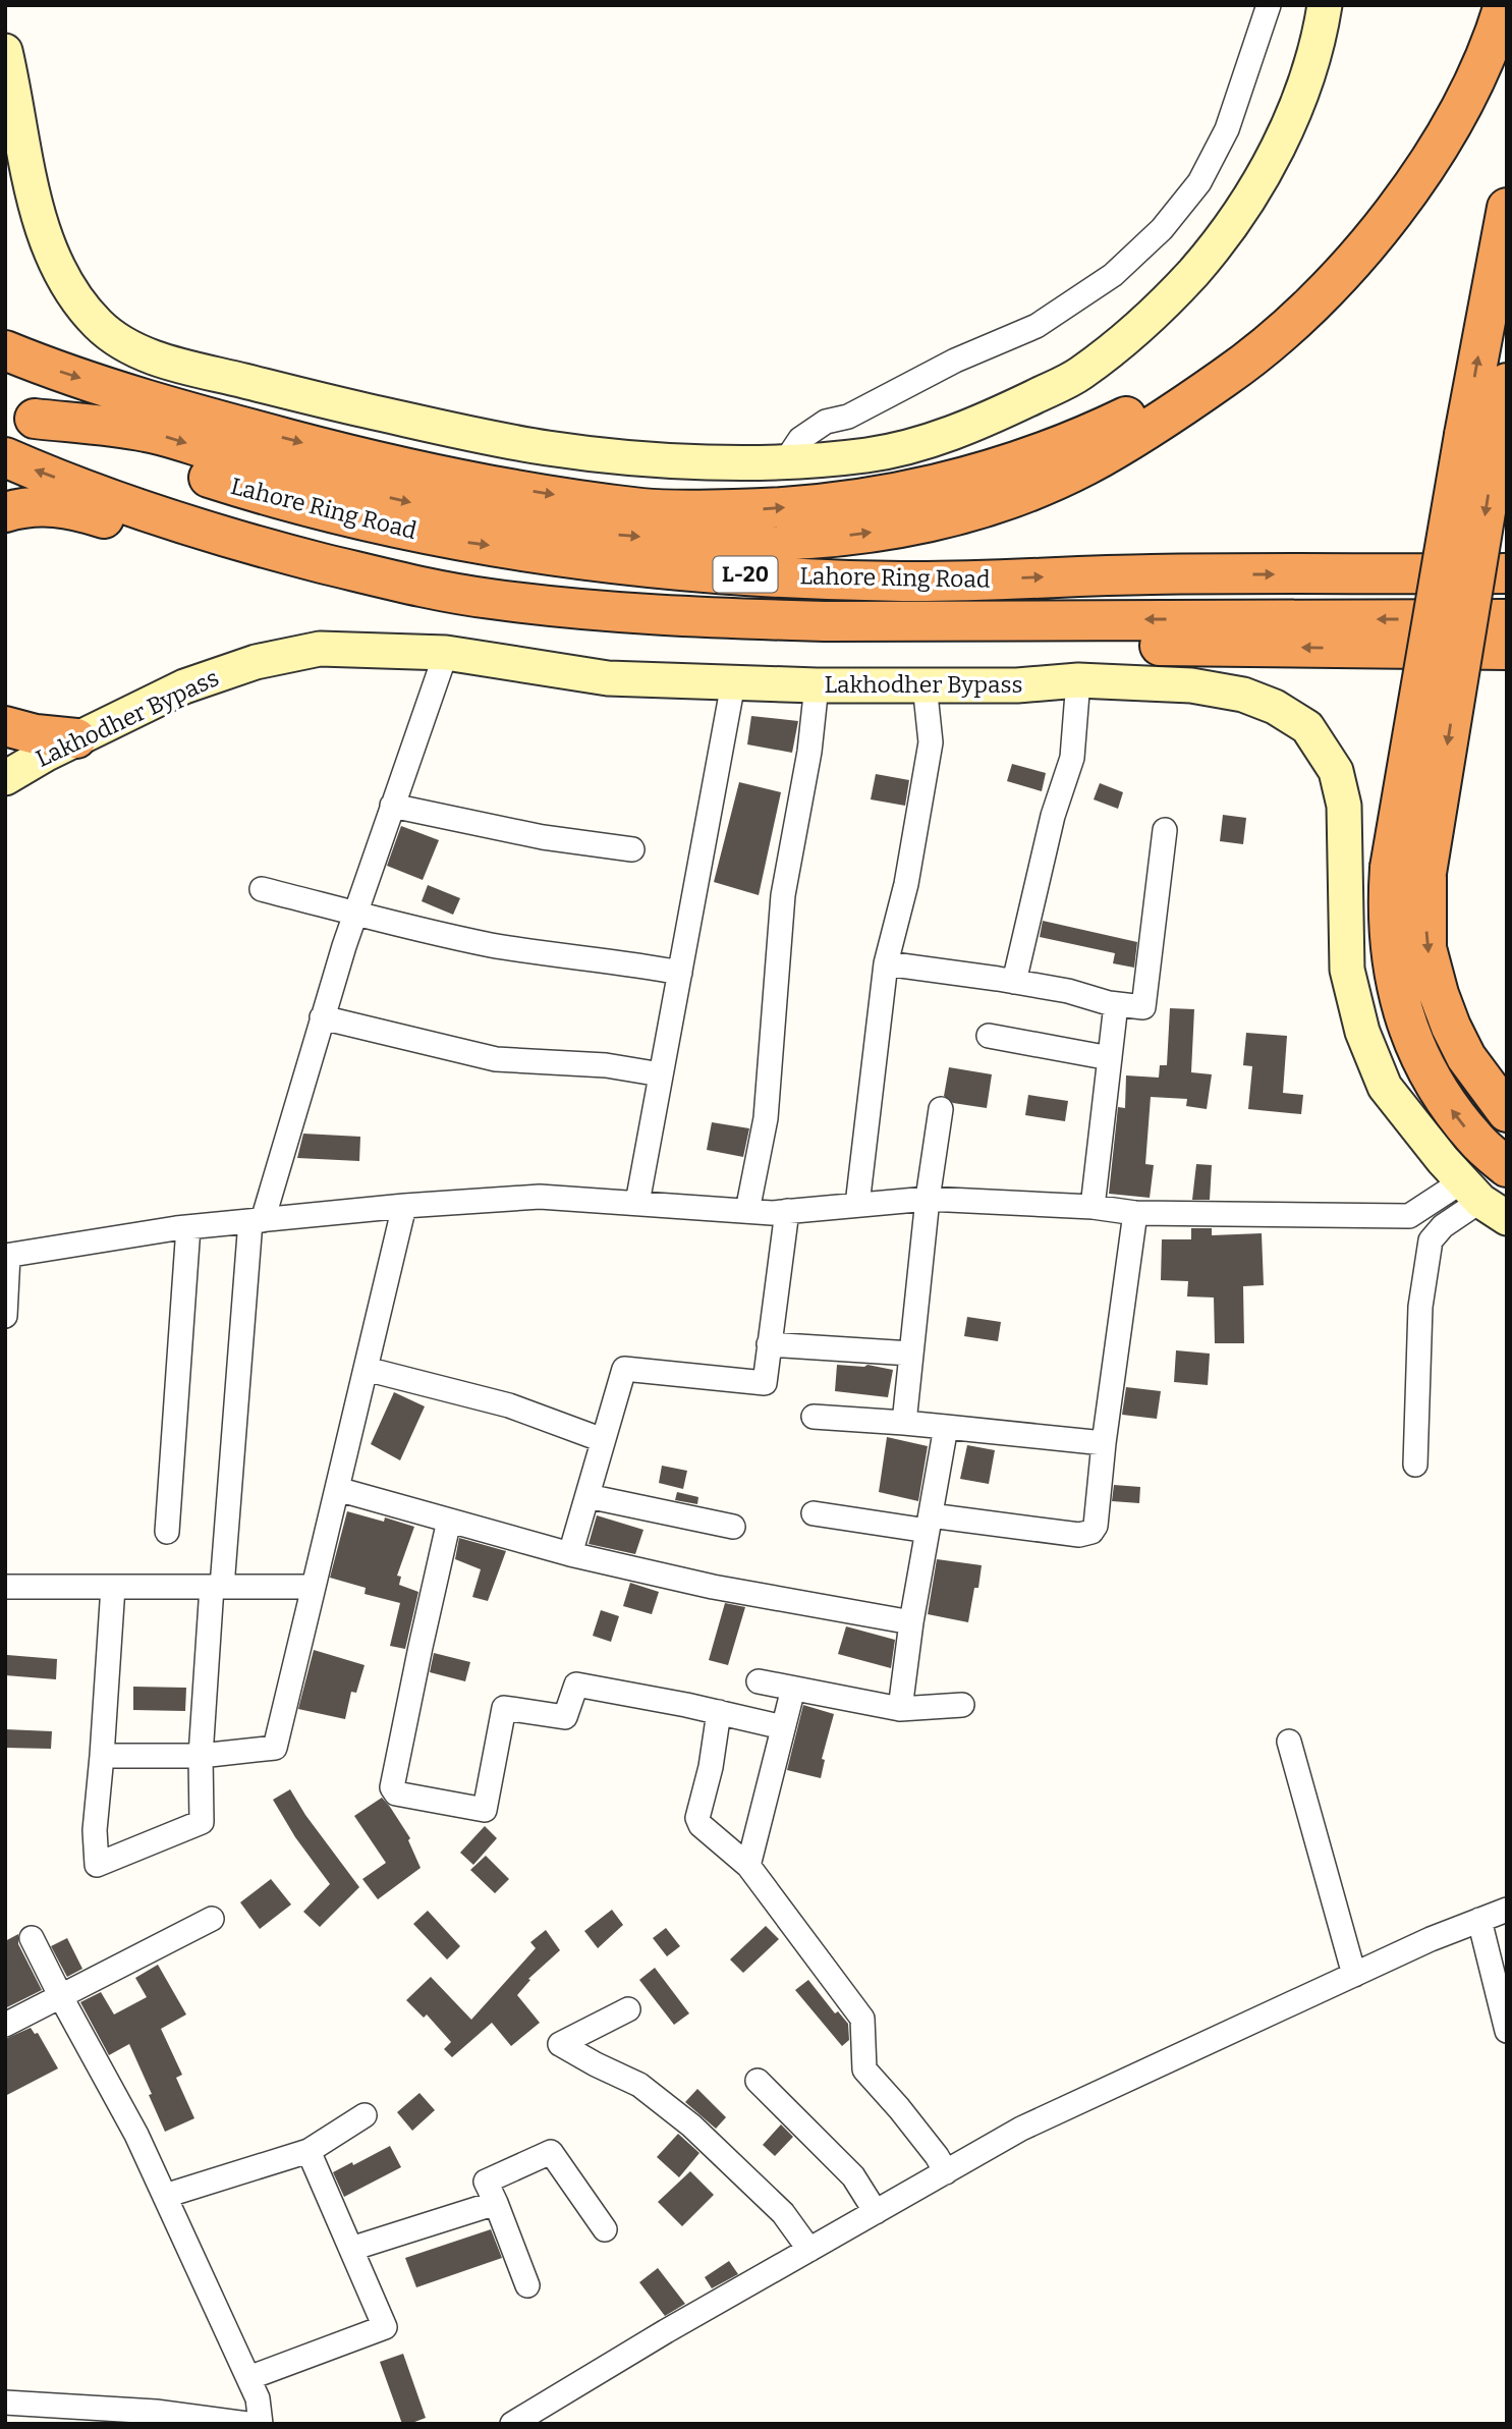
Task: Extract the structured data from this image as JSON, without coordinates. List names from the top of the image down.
{
  "streets": {
    "highway": ["Lahore Ring Road", "L-20"],
    "main road": ["Lakhodher Bypass"]
  }
}
